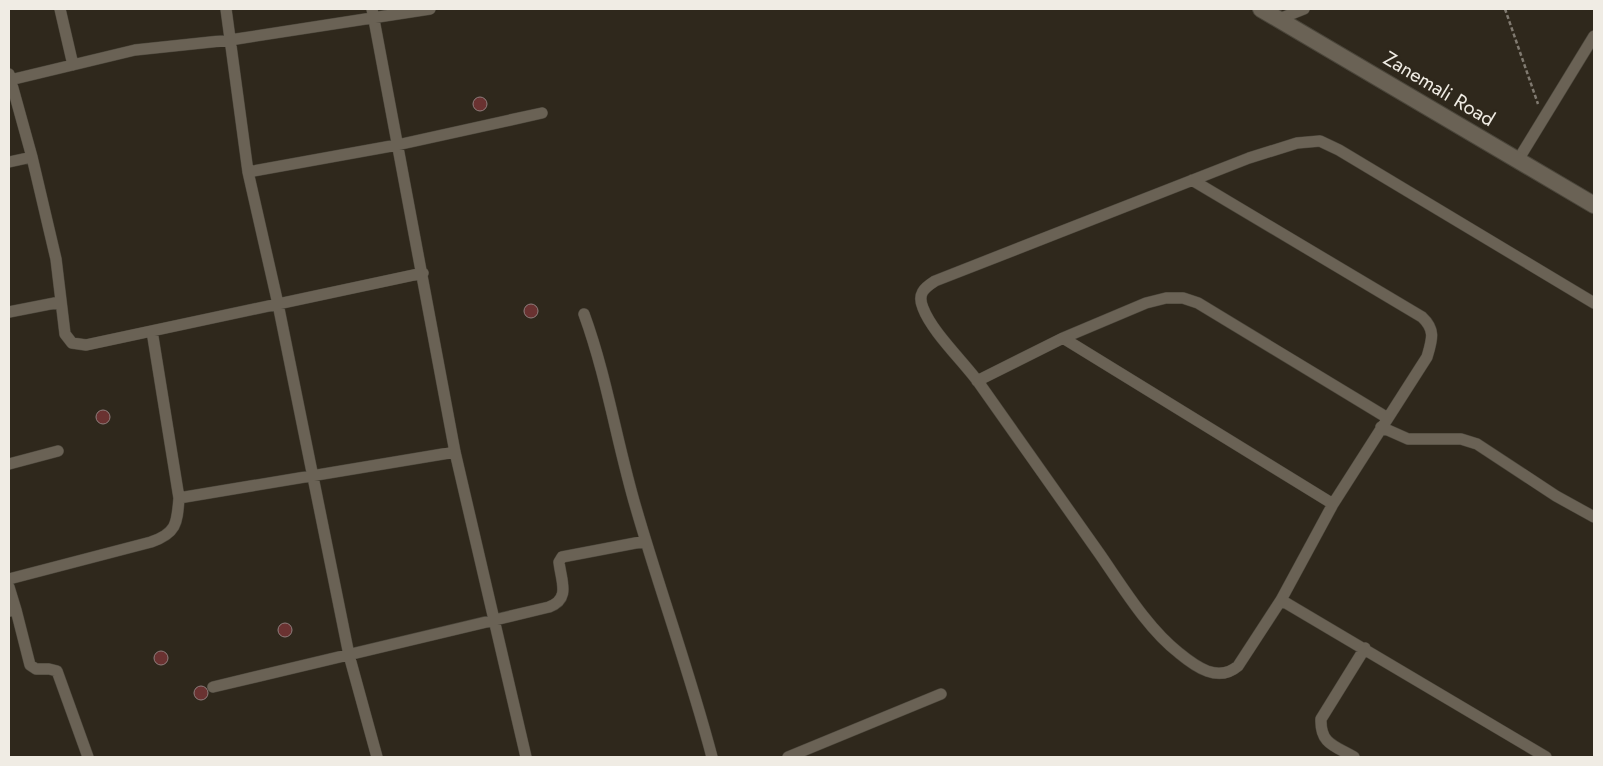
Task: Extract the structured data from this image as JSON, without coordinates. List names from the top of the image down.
{
  "streets": {
    "street": ["Zanemali Road"]
  }
}
